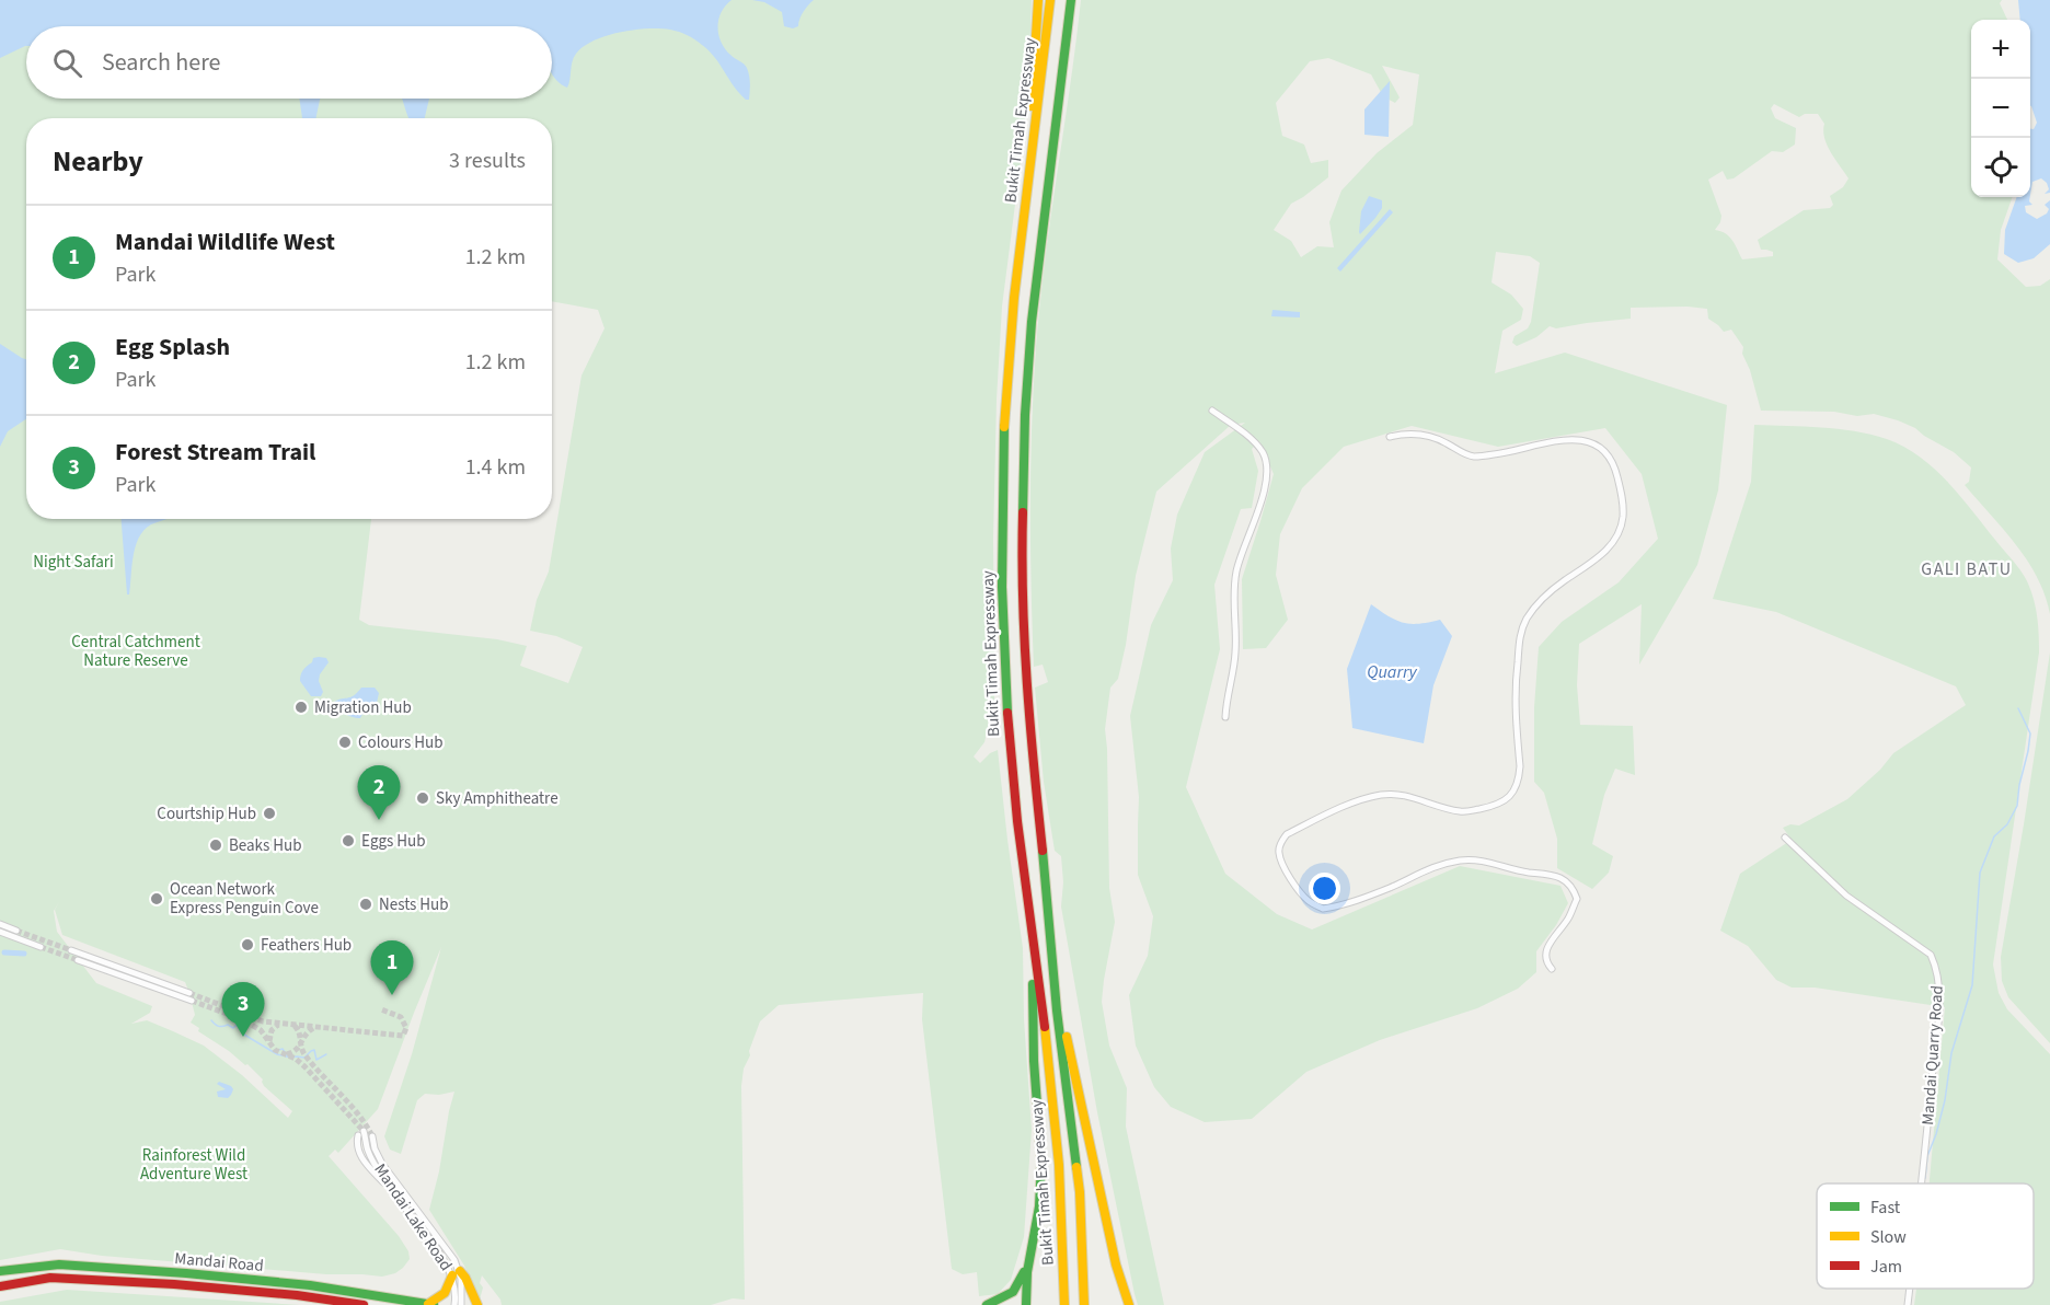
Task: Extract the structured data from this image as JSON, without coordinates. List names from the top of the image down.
{
  "streets": {
    "main road": ["Bukit Timah Expressway", "Mandai Road"],
    "street": ["Mandai Quarry Road", "Mandai Lake Road"]
  },
  "districts": ["GALI BATU"],
  "water": ["Quarry"],
  "parks": ["Night Safari", "Central Catchment Nature Reserve", "Rainforest Wild Adventure West"],
  "places": [
    "Migration Hub",
    "Colours Hub",
    "Sky Amphitheatre",
    "Courtship Hub",
    "Eggs Hub",
    "Beaks Hub",
    "Ocean Network Express Penguin Cove",
    "Nests Hub",
    "Feathers Hub"
  ],
  "legend": ["Fast", "Slow", "Jam"],
  "page": {
    "map_buttons": ["+", "−"],
    "search": "Search here",
    "heading": ["Nearby", "3 results"],
    "list": [
      {
        "mark": "1",
        "name": "Mandai Wildlife West",
        "note": "Park",
        "value": "1.2 km"
      },
      {
        "mark": "2",
        "name": "Egg Splash",
        "note": "Park",
        "value": "1.2 km"
      },
      {
        "mark": "3",
        "name": "Forest Stream Trail",
        "note": "Park",
        "value": "1.4 km"
      }
    ],
    "pins": ["2", "1", "3"]
  }
}
